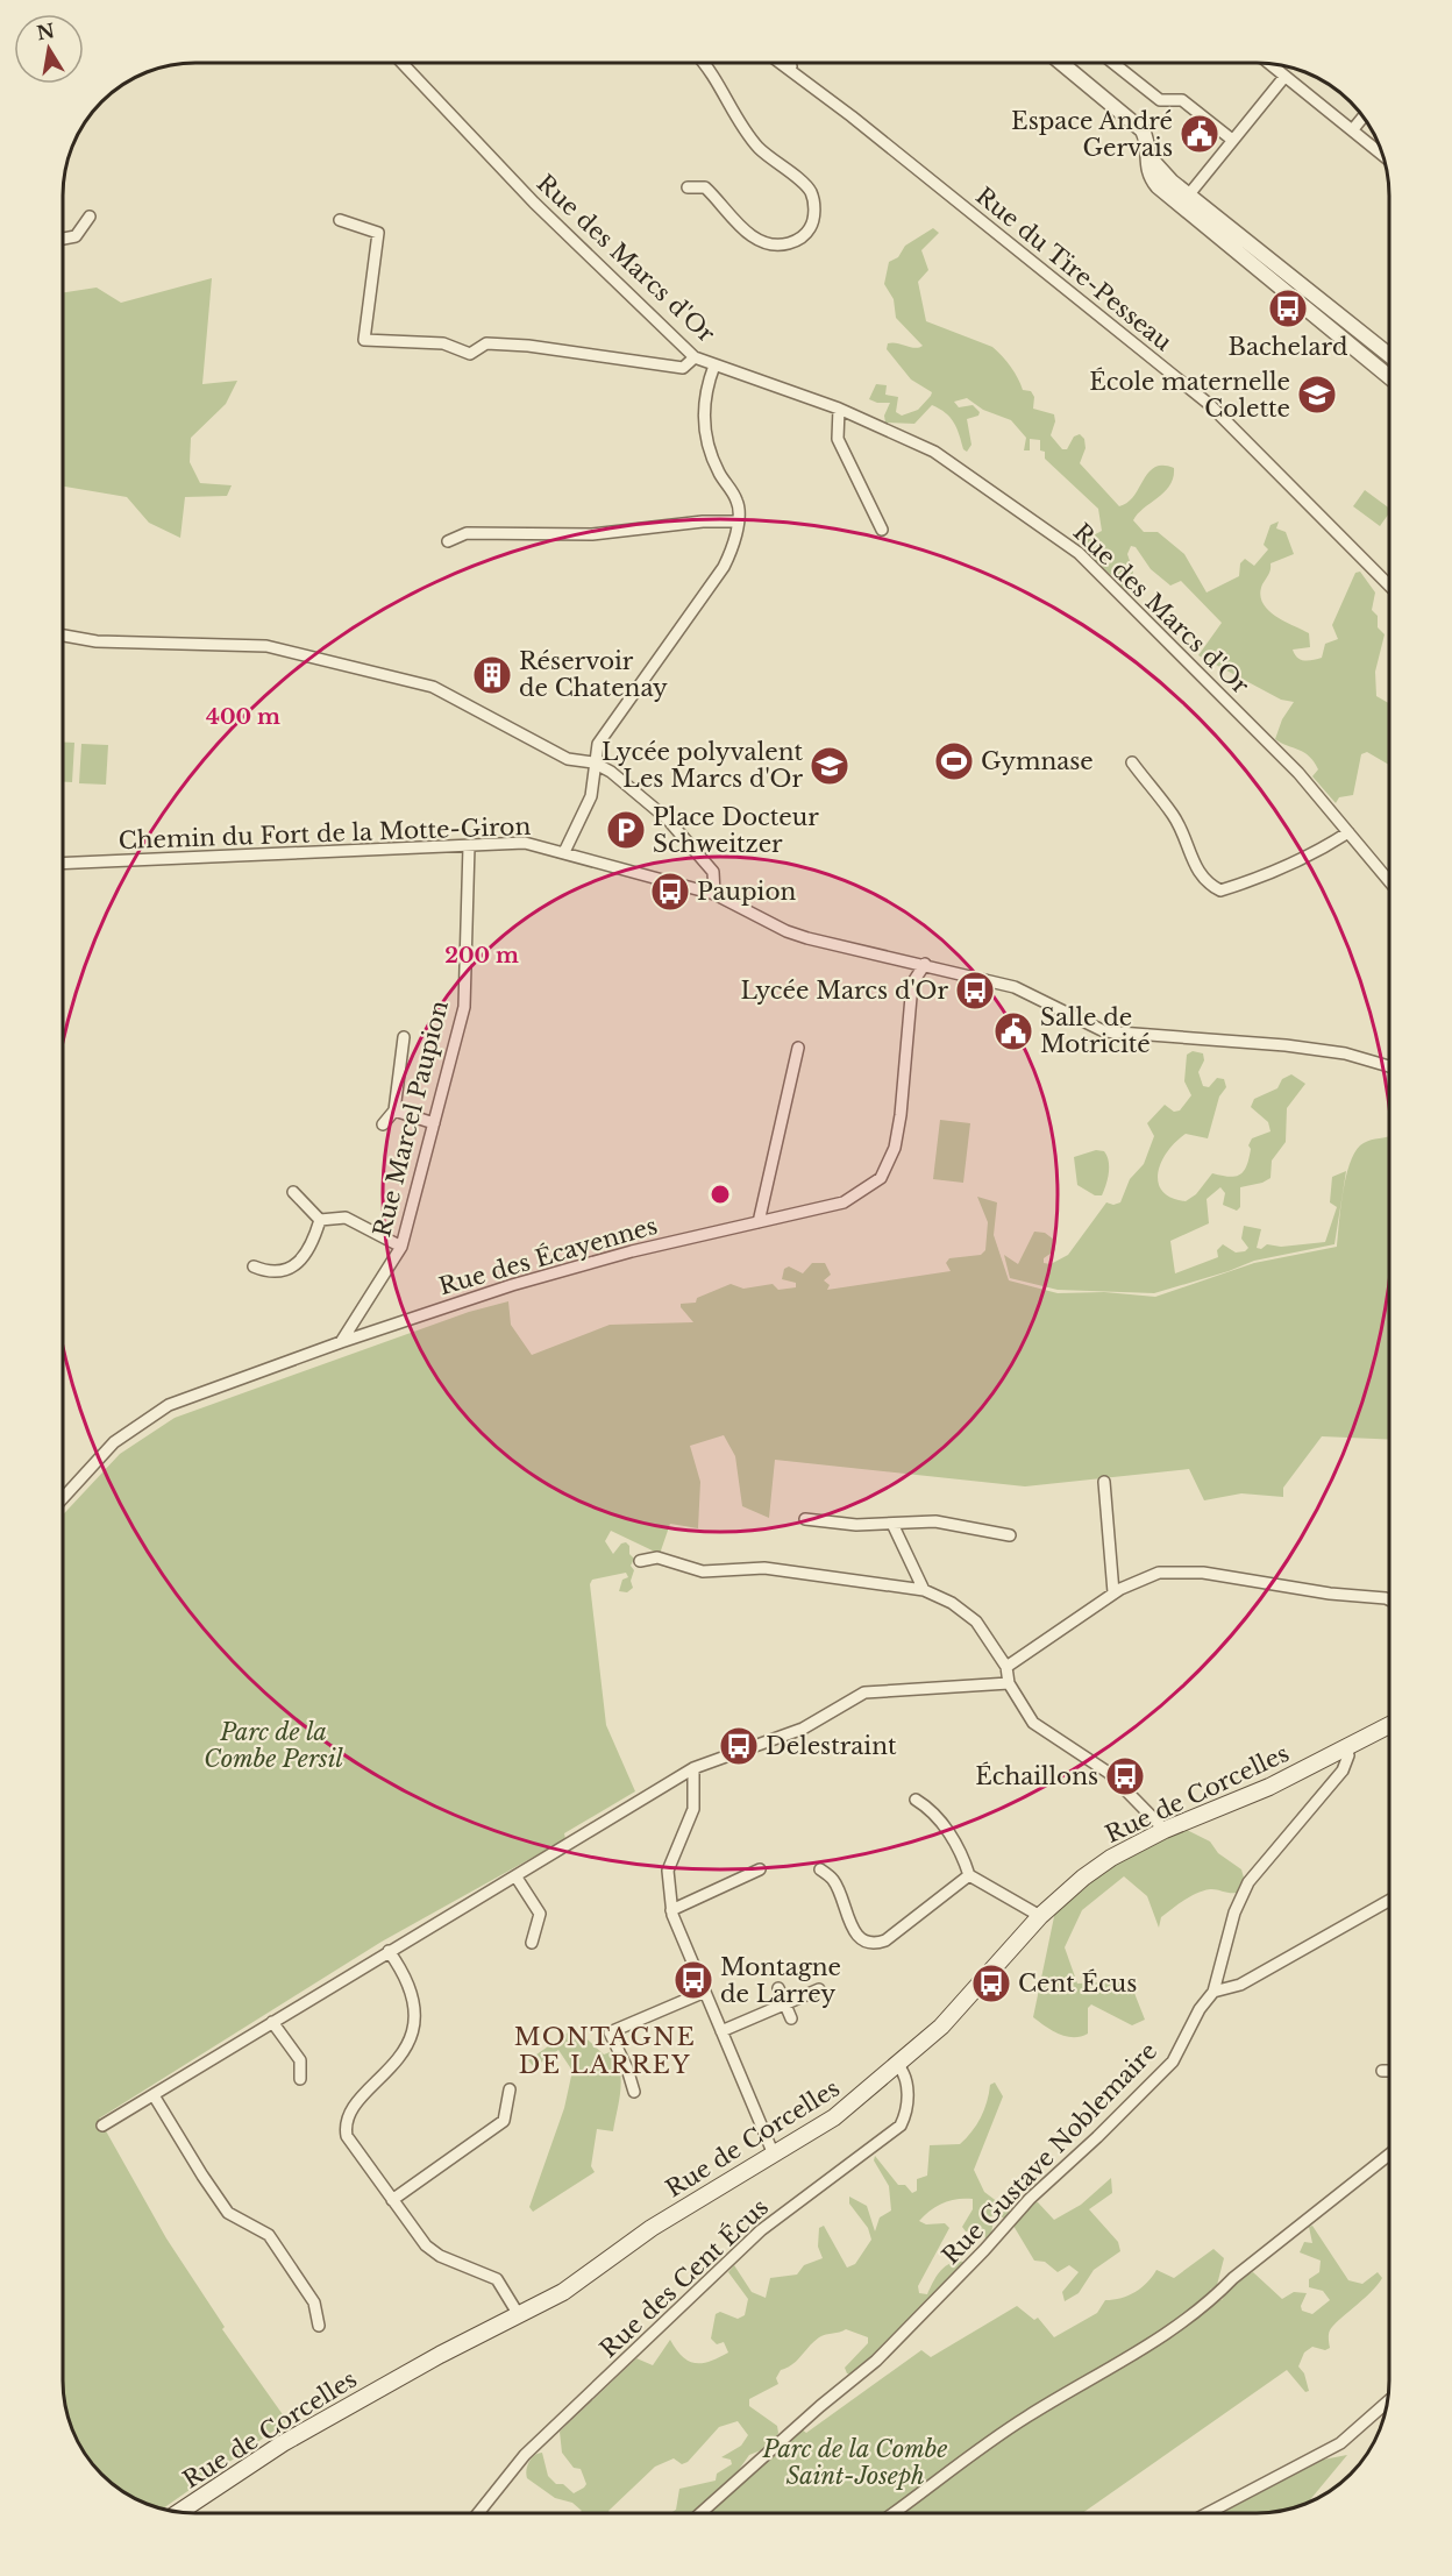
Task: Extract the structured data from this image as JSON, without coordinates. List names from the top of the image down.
{
  "streets": {
    "main road": ["Rue de Corcelles"],
    "street": [
      "Rue des Marcs d'Or",
      "Rue du Tire-Pesseau",
      "Chemin du Fort de la Motte-Giron",
      "Rue Marcel Paupion",
      "Rue des Écayennes",
      "Rue Gustave Noblemaire",
      "Rue des Cent Écus"
    ]
  },
  "crossings": [
    ["Chemin du Fort de la Motte-Giron", "Rue Marcel Paupion"],
    ["Chemin du Fort de la Motte-Giron", "Rue des Écayennes"],
    ["Rue Marcel Paupion", "Rue des Écayennes"],
    ["Rue de Corcelles", "Rue Gustave Noblemaire"],
    ["Rue de Corcelles", "Rue des Cent Écus"]
  ],
  "districts": ["MONTAGNE DE LARREY"],
  "parks": ["Parc de la Combe Persil", "Parc de la Combe Saint-Joseph"],
  "places": {
    "public building": ["Espace André Gervais", "Salle de Motricité"],
    "bus stop": [
      "Bachelard",
      "Paupion",
      "Lycée Marcs d'Or",
      "Delestraint",
      "Échaillons",
      "Montagne de Larrey",
      "Cent Écus"
    ],
    "school or university": ["École maternelle Colette", "Lycée polyvalent Les Marcs d'Or"],
    "building": ["Réservoir de Chatenay"],
    "sports": ["Gymnase"],
    "parking": ["Place Docteur Schweitzer"]
  },
  "north": "top",
  "rings": ["400 m", "200 m"]
}
